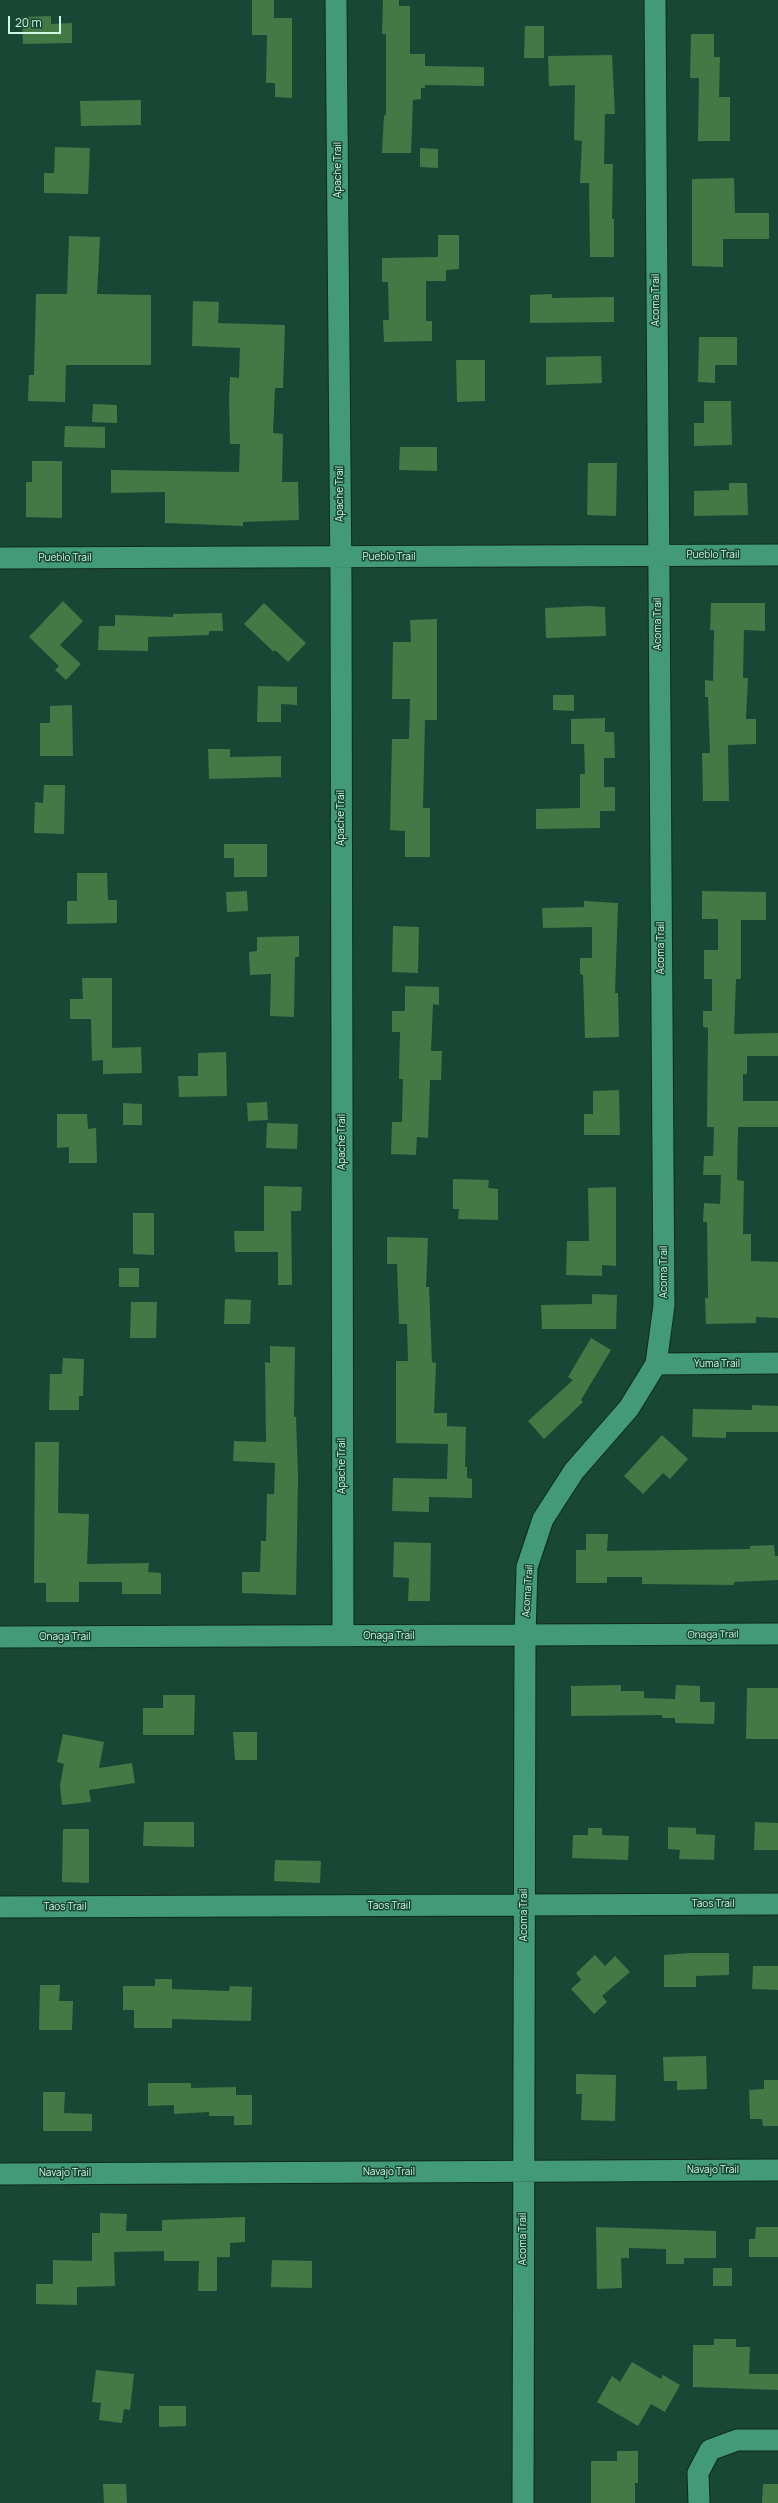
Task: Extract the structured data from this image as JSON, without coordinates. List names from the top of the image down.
{
  "streets": {
    "street": [
      "Apache Trail",
      "Acoma Trail",
      "Pueblo Trail",
      "Yuma Trail",
      "Onaga Trail",
      "Taos Trail",
      "Navajo Trail"
    ]
  },
  "crossings": [
    ["Apache Trail", "Pueblo Trail"],
    ["Apache Trail", "Onaga Trail"],
    ["Acoma Trail", "Pueblo Trail"],
    ["Acoma Trail", "Yuma Trail"],
    ["Acoma Trail", "Onaga Trail"],
    ["Acoma Trail", "Taos Trail"],
    ["Acoma Trail", "Navajo Trail"]
  ],
  "scale_bar": "20 m"
}
